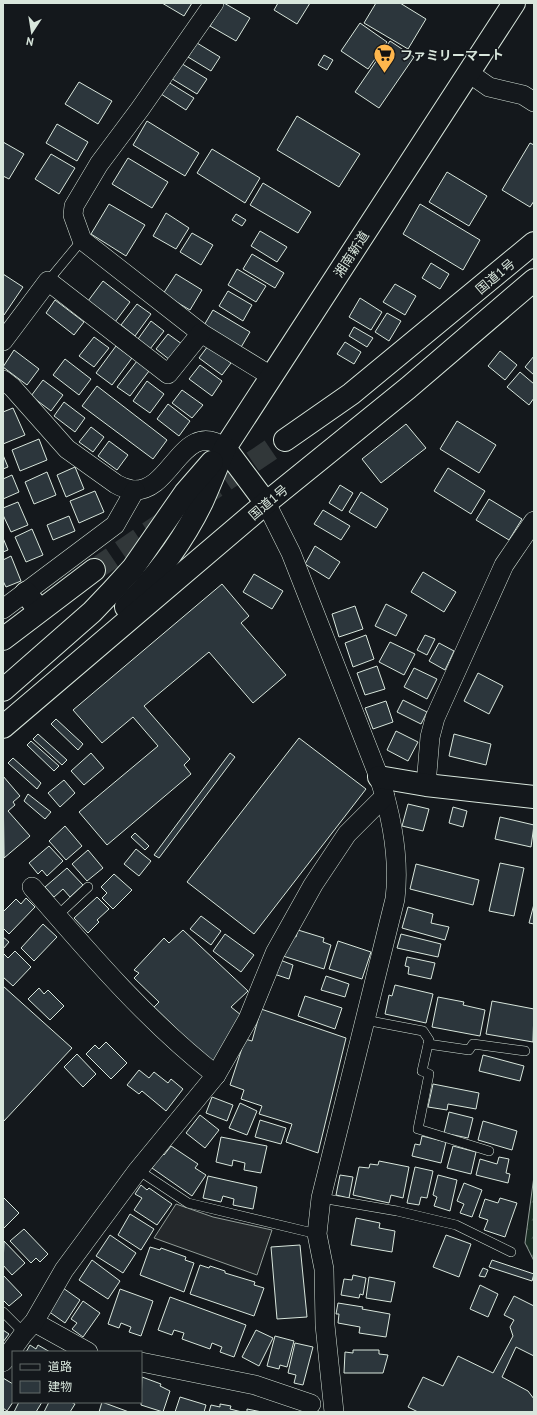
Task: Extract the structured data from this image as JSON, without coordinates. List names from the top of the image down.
{
  "streets": {
    "main road": ["湘南新道", "国道1号"]
  },
  "places": {
    "supermarket": ["ファミリーマート"]
  },
  "legend": ["道路", "建物"],
  "north": "bottom"
}
